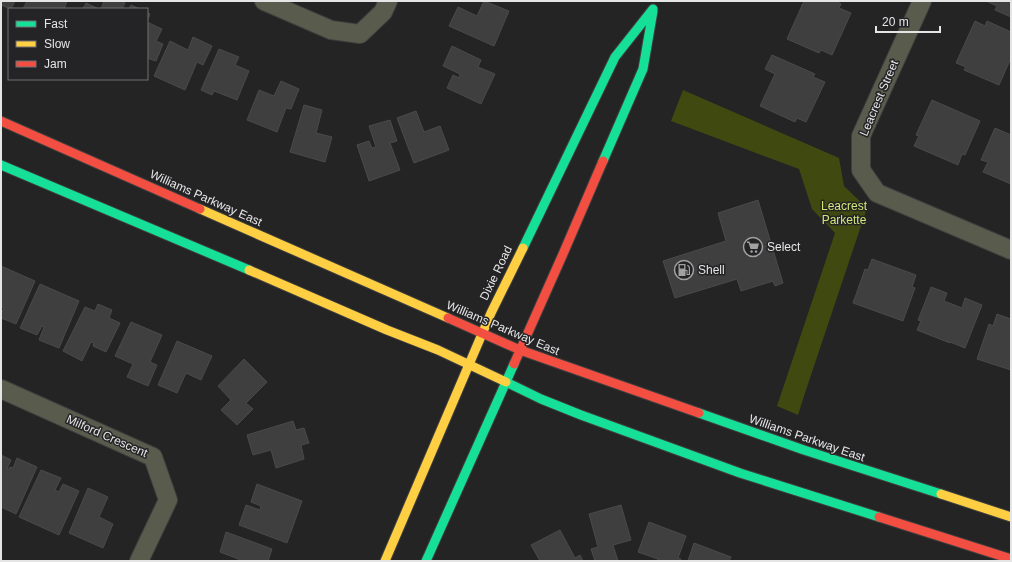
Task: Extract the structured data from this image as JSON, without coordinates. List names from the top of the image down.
{
  "streets": {
    "main road": ["Williams Parkway East", "Dixie Road"],
    "street": ["Leacrest Street", "Milford Crescent"]
  },
  "crossings": [
    ["Williams Parkway East", "Dixie Road"]
  ],
  "parks": ["Leacrest Parkette"],
  "places": {
    "supermarket": ["Select"],
    "fuel station": ["Shell"]
  },
  "legend": ["Fast", "Slow", "Jam"],
  "scale_bar": "20 m"
}
